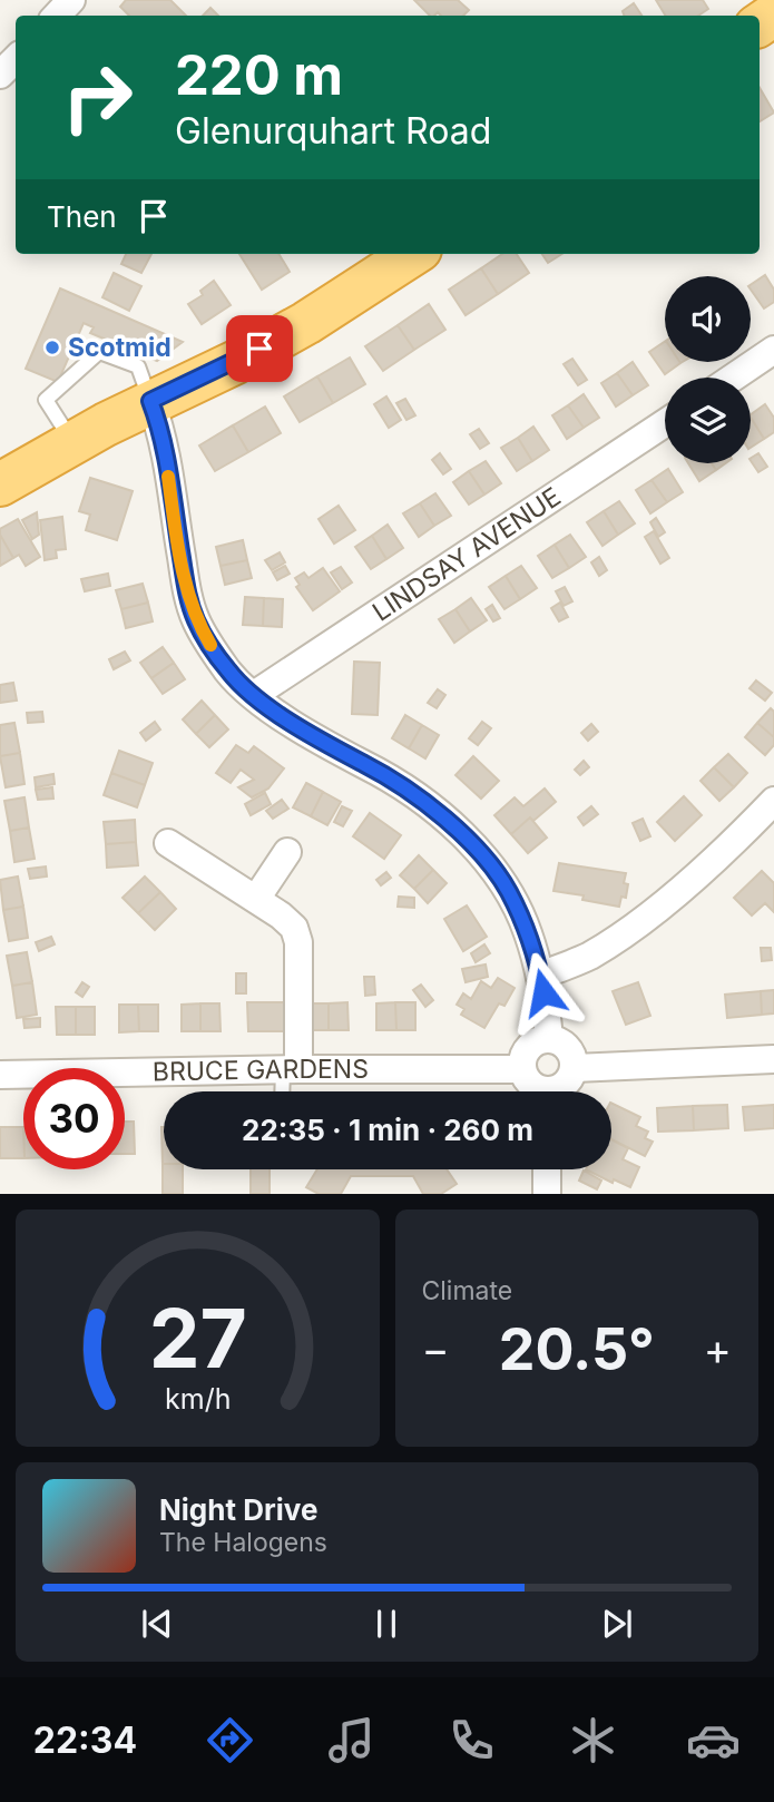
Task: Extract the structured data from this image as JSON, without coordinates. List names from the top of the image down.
{
  "streets": {
    "street": ["LINDSAY AVENUE", "BRUCE GARDENS"]
  },
  "places": ["Scotmid"],
  "page": {
    "turn": ["220 m", "Glenurquhart Road"],
    "then": "Then",
    "limit": "30",
    "trip": "22:35 · 1 min · 260 m",
    "tile": "Climate",
    "heat": ["−", "20.5°", "+"],
    "song": ["Night Drive", "The Halogens"],
    "tabs": "22:34",
    "gauge": ["27", "km/h"]
  }
}
